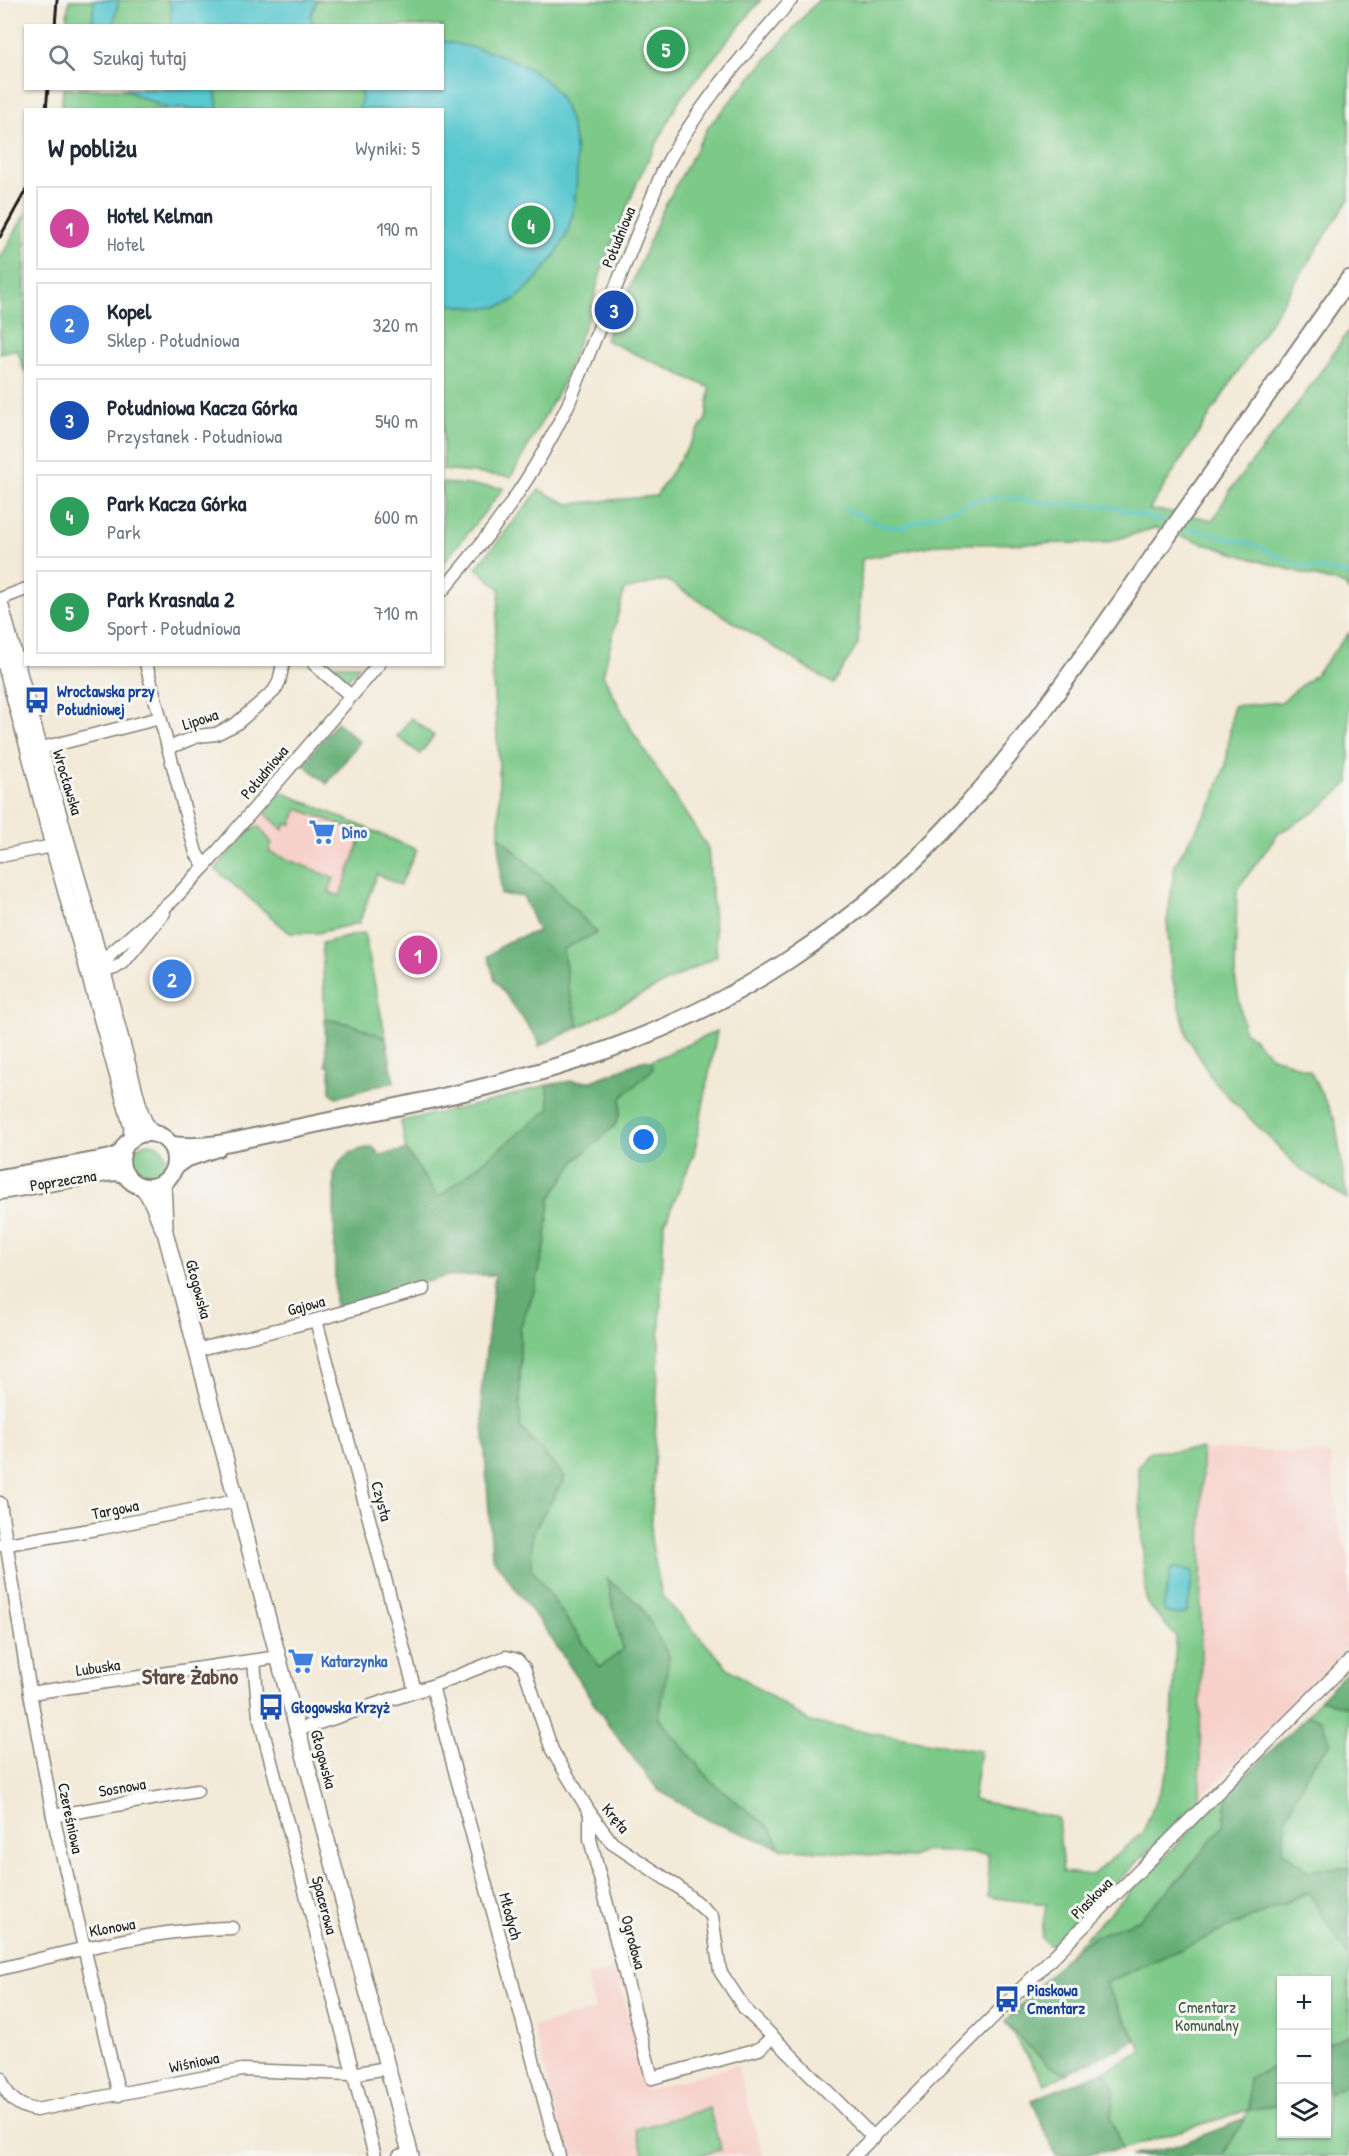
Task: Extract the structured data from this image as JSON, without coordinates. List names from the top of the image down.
{
  "streets": {
    "main road": ["Poprzeczna"],
    "street": [
      "Południowa",
      "Lipowa",
      "Wrocławska",
      "Głogowska",
      "Gajowa",
      "Czysta",
      "Targowa",
      "Lubuska",
      "Sosnowa",
      "Czereśniowa",
      "Kręta",
      "Piaskowa",
      "Spacerowa",
      "Młodych",
      "Klonowa",
      "Ogrodowa",
      "Wiśniowa"
    ]
  },
  "crossings": [
    ["Południowa", "Lipowa"],
    ["Południowa", "Wrocławska"],
    ["Lipowa", "Wrocławska"],
    ["Poprzeczna", "Głogowska"],
    ["Głogowska", "Gajowa"],
    ["Głogowska", "Targowa"],
    ["Głogowska", "Lubuska"],
    ["Głogowska", "Kręta"],
    ["Głogowska", "Wiśniowa"],
    ["Gajowa", "Czysta"],
    ["Czysta", "Kręta"],
    ["Targowa", "Czereśniowa"],
    ["Lubuska", "Czereśniowa"],
    ["Lubuska", "Spacerowa"],
    ["Sosnowa", "Czereśniowa"],
    ["Czereśniowa", "Klonowa"],
    ["Czereśniowa", "Wiśniowa"],
    ["Kręta", "Piaskowa"],
    ["Kręta", "Młodych"],
    ["Kręta", "Ogrodowa"],
    ["Spacerowa", "Wiśniowa"]
  ],
  "districts": ["Stare Żabno"],
  "parks": ["Cmentarz Komunalny"],
  "places": {
    "bus stop": ["Wrocławska przy Południowej", "Głogowska Krzyż", "Piaskowa Cmentarz"],
    "supermarket": ["Dino", "Katarzynka"]
  },
  "page": {
    "search": "Szukaj tutaj",
    "pins": [
      "5",
      "4",
      "3",
      "1",
      "2"
    ],
    "heading": ["W pobliżu", "Wyniki: 5"],
    "list": [
      {
        "mark": "1",
        "name": "Hotel Kelman",
        "note": "Hotel",
        "value": "190 m"
      },
      {
        "mark": "2",
        "name": "Kopel",
        "note": "Sklep · Południowa",
        "value": "320 m"
      },
      {
        "mark": "3",
        "name": "Południowa Kacza Górka",
        "note": "Przystanek · Południowa",
        "value": "540 m"
      },
      {
        "mark": "4",
        "name": "Park Kacza Górka",
        "note": "Park",
        "value": "600 m"
      },
      {
        "mark": "5",
        "name": "Park Krasnala 2",
        "note": "Sport · Południowa",
        "value": "710 m"
      }
    ],
    "map_buttons": ["+", "−"]
  }
}
